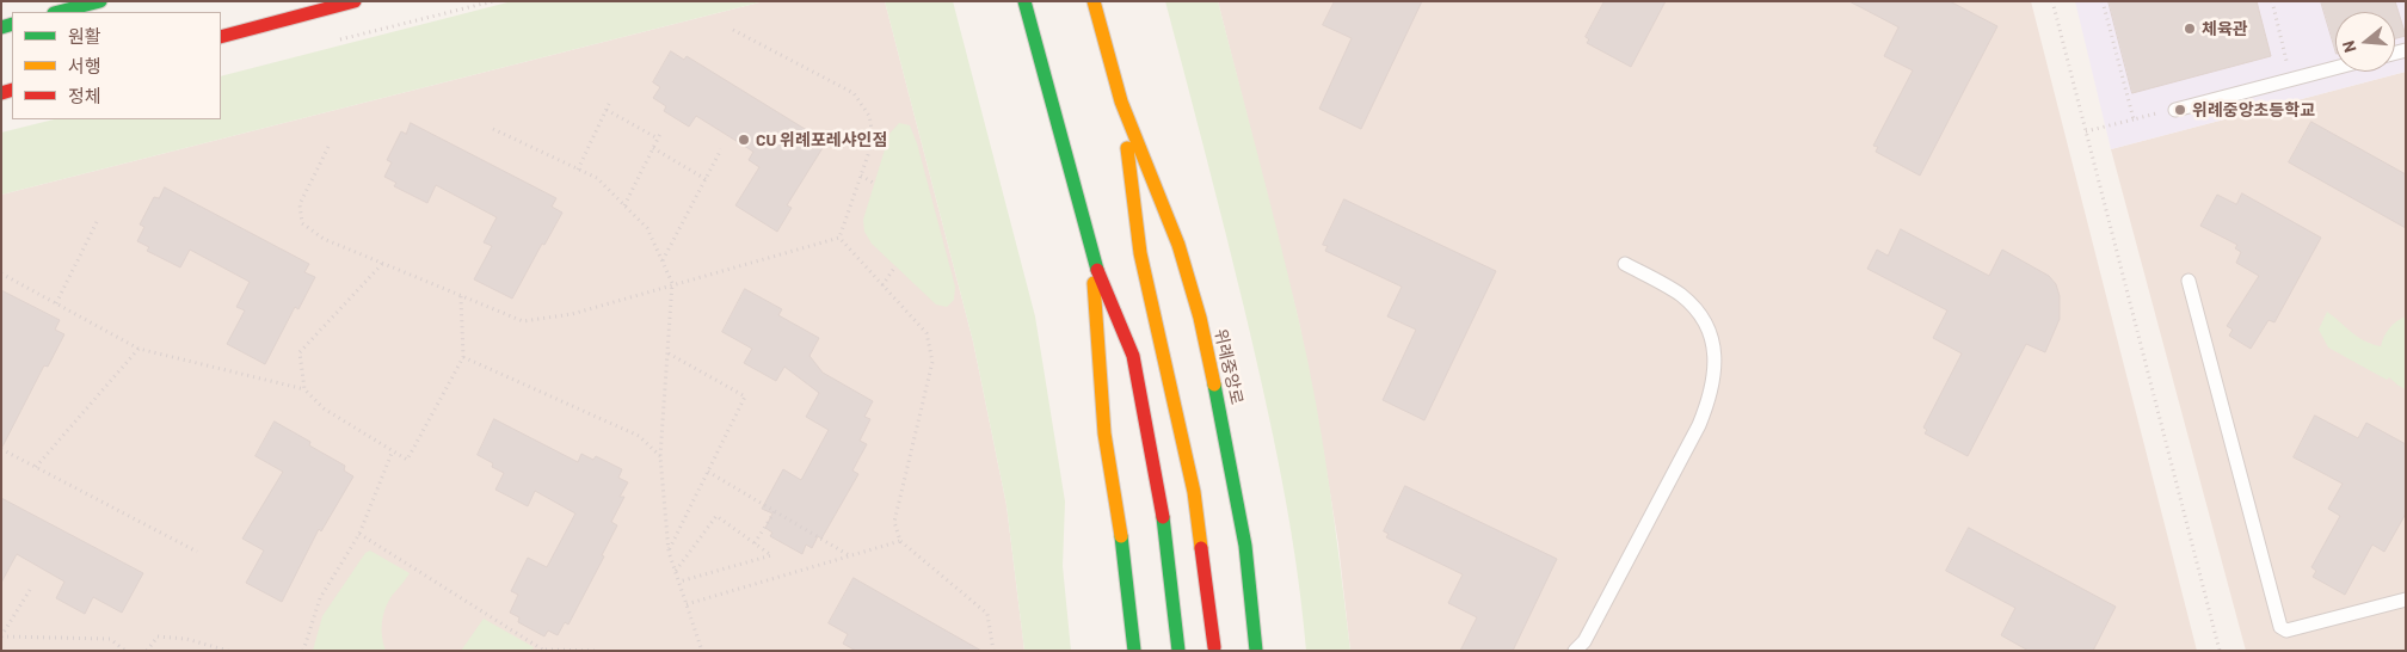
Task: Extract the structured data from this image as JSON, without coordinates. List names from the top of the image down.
{
  "streets": {
    "main road": ["위례중앙로"]
  },
  "places": ["체육관", "위례중앙초등학교", "CU 위례포레샤인점"],
  "legend": ["원활", "서행", "정체"],
  "north": "left"
}
